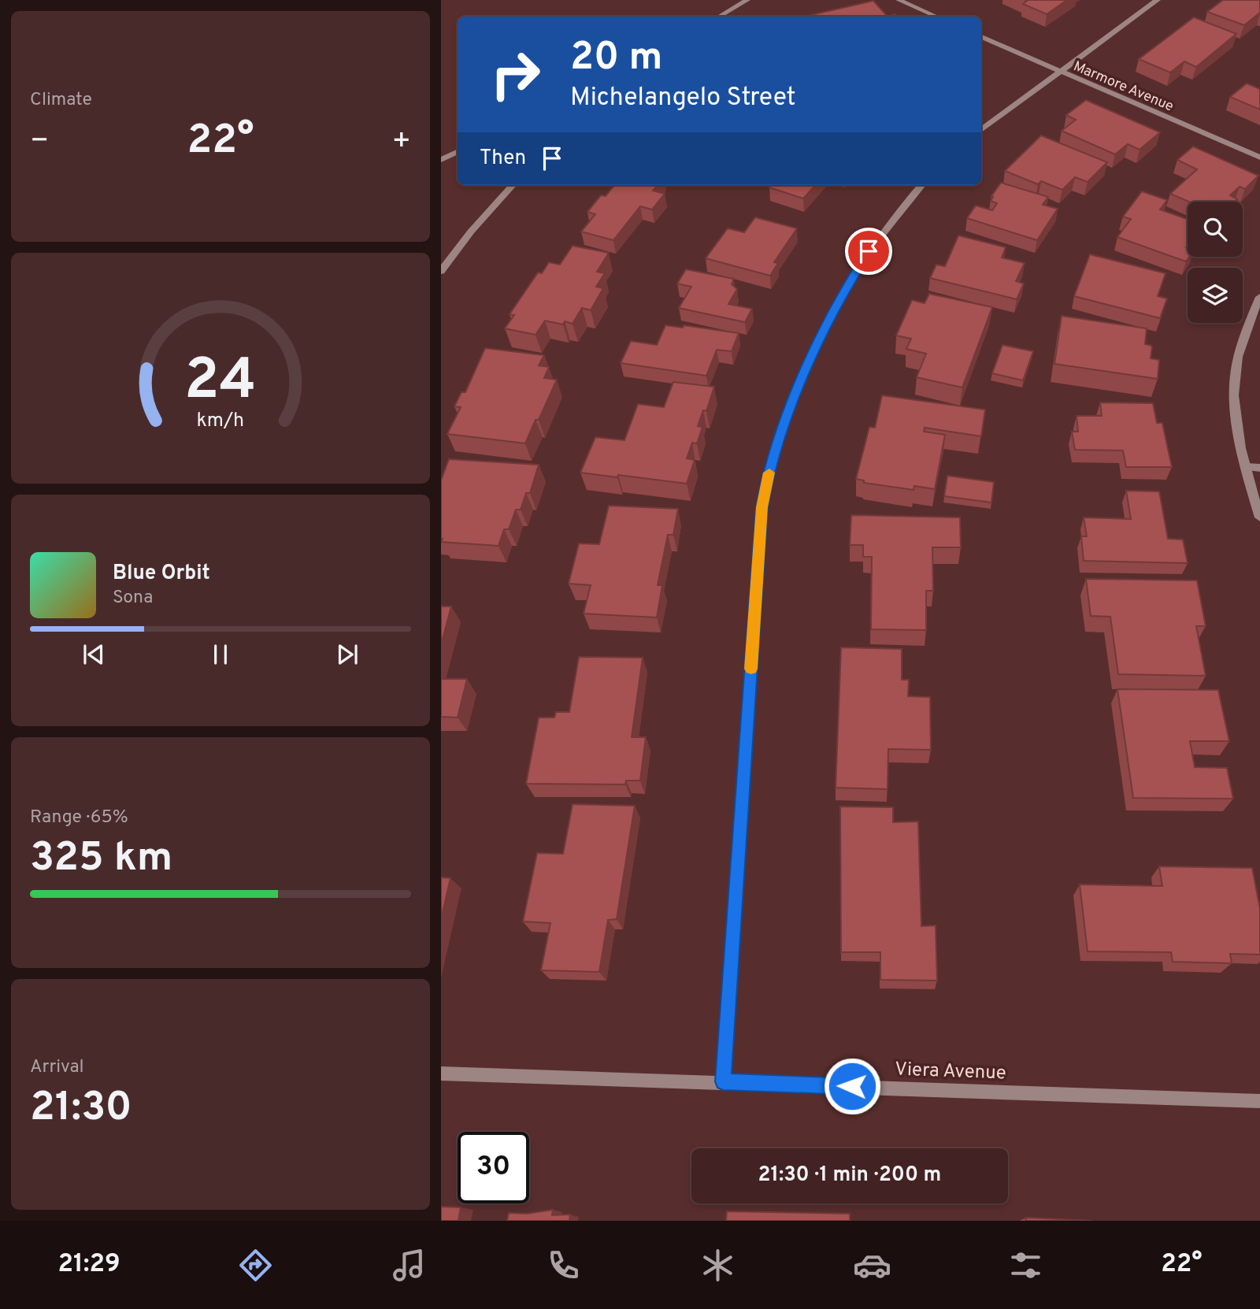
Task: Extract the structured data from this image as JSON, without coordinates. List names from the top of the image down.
{
  "streets": {
    "street": ["Marmore Avenue", "Viera Avenue"]
  },
  "page": {
    "tile": [
      "Climate",
      ["Range · 65%", "325 km"],
      ["Arrival", "21:30"]
    ],
    "turn": ["20 m", "Michelangelo Street"],
    "heat": ["−", "22°", "+"],
    "then": "Then",
    "song": ["Blue Orbit", "Sona"],
    "limit": "30",
    "trip": "21:30 · 1 min · 200 m",
    "tabs": ["21:29", "22°"],
    "gauge": ["24", "km/h"]
  }
}
